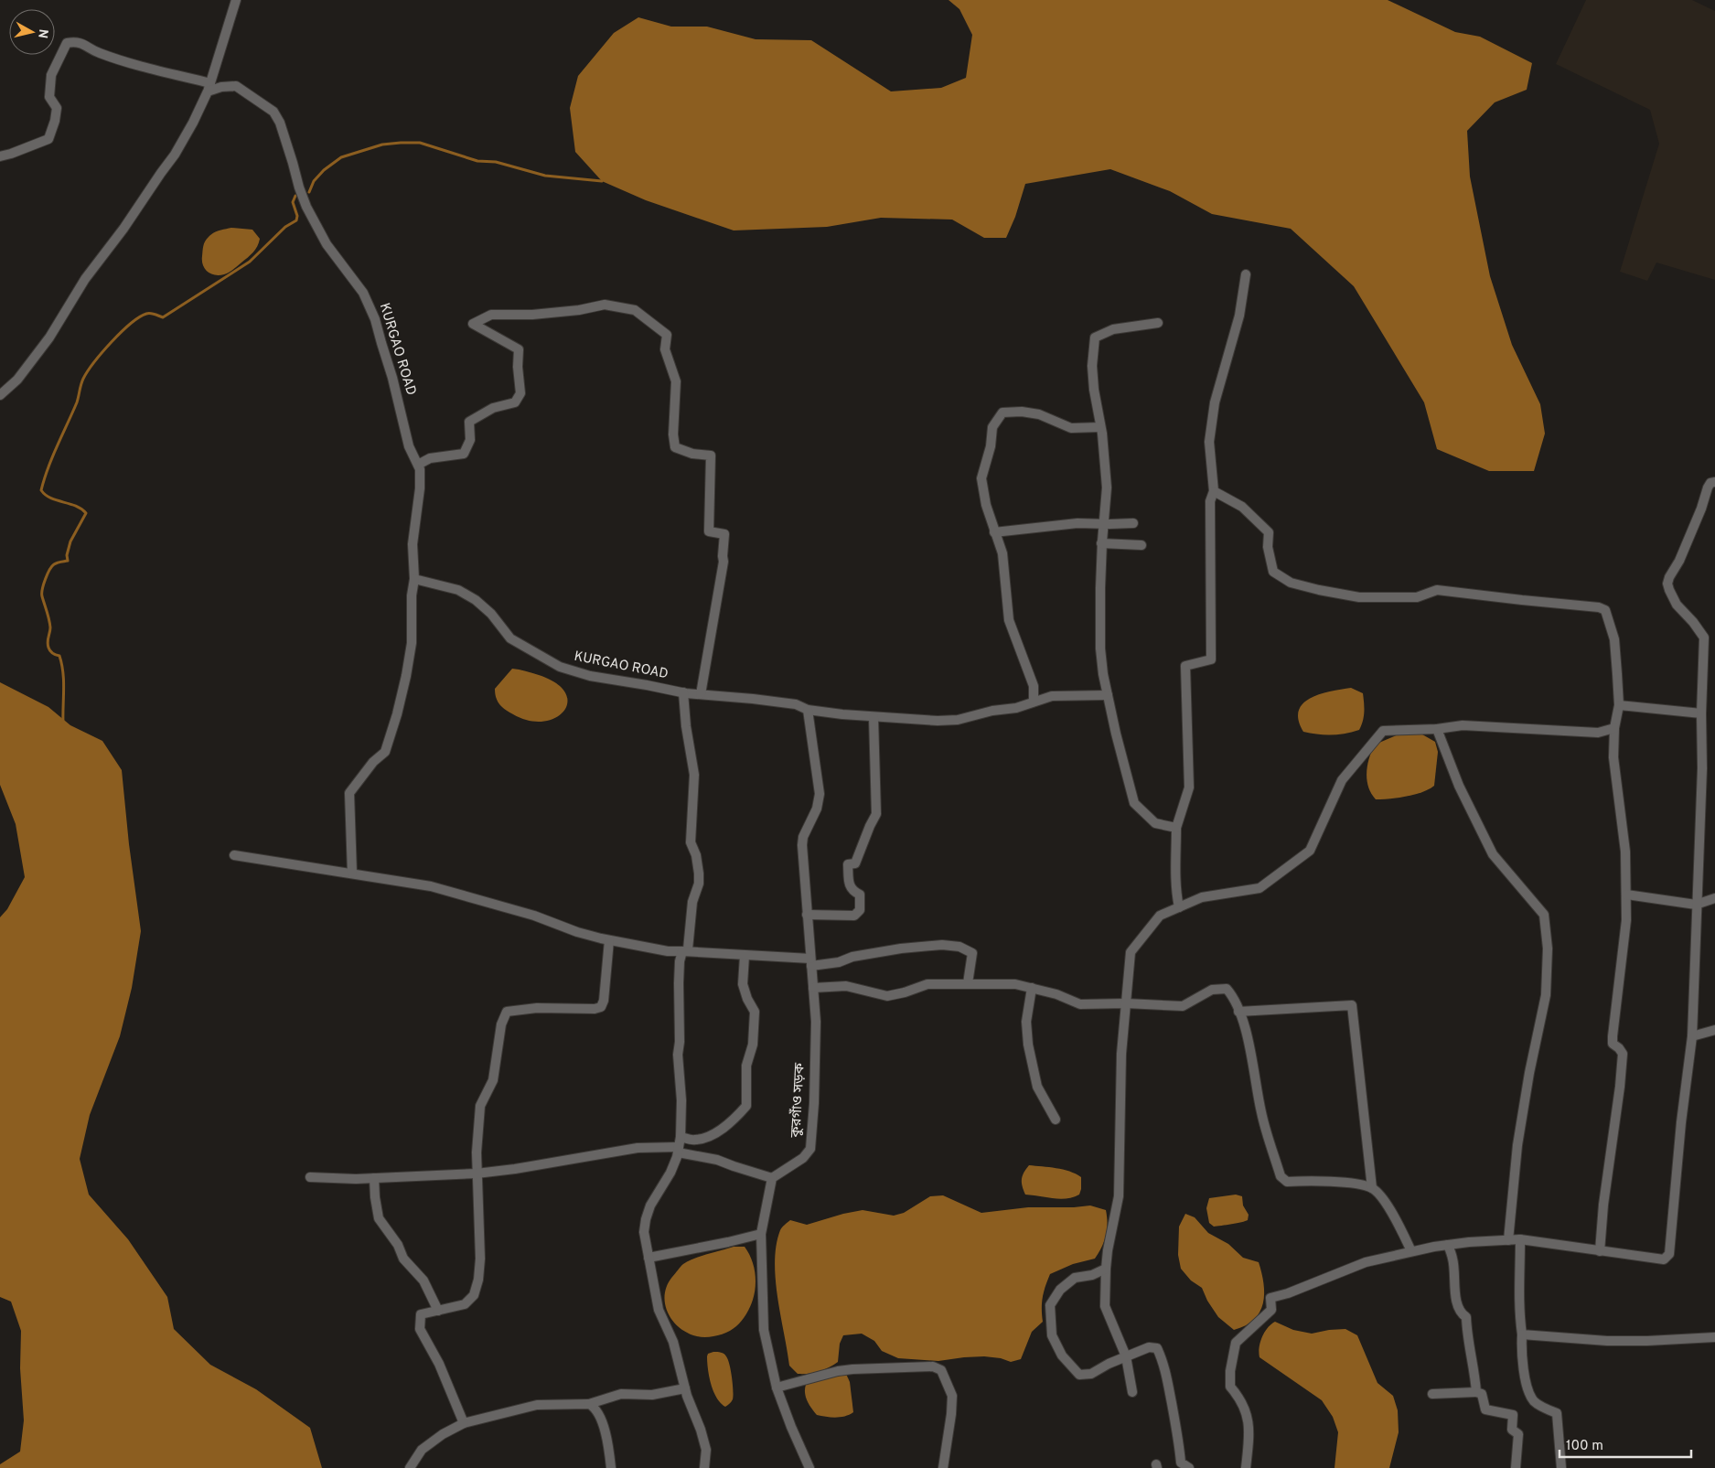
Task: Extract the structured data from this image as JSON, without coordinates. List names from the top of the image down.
{
  "streets": {
    "street": ["KURGAO ROAD", "কুরগাঁও সড়ক"]
  },
  "crossings": [
    ["KURGAO ROAD", "কুরগাঁও সড়ক"]
  ],
  "scale_bar": "100 m",
  "north": "right"
}
